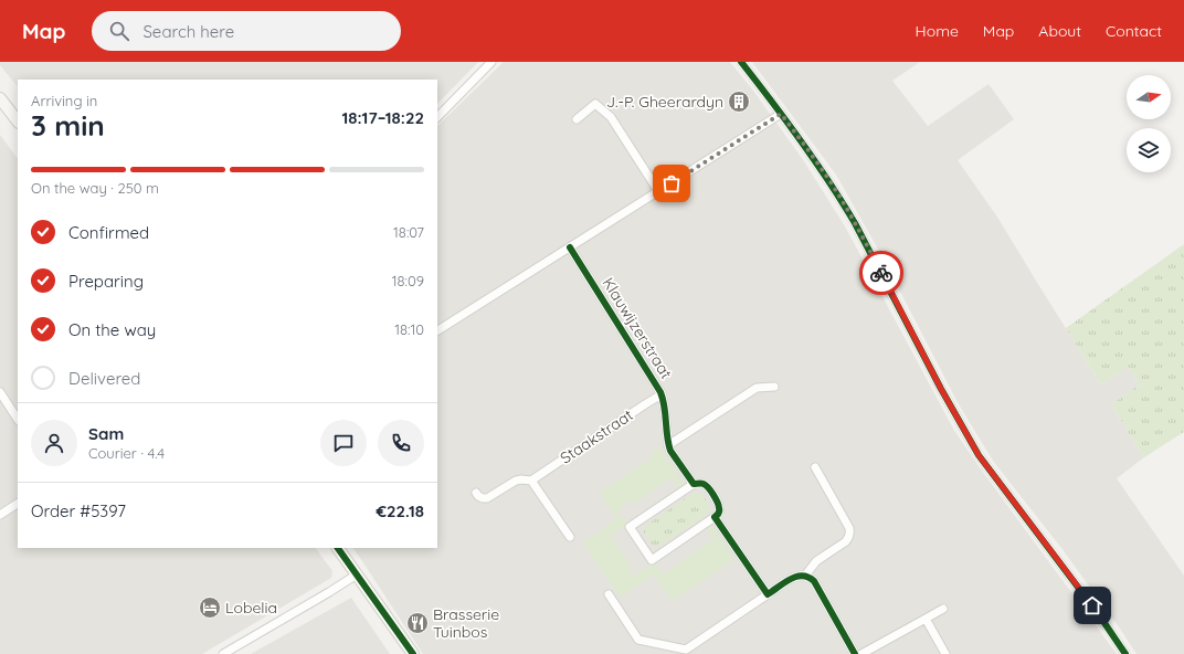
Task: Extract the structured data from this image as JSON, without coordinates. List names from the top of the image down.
{
  "streets": {
    "street": ["Klauwijzerstraat", "Staakstraat"]
  },
  "crossings": [
    ["Klauwijzerstraat", "Staakstraat"]
  ],
  "places": {
    "building": ["J.-P. Gheerardyn"],
    "hotel": ["Lobelia"],
    "restaurant": ["Brasserie Tuinbos"]
  },
  "north": "right",
  "page": {
    "header": "Map",
    "search": "Search here",
    "nav": [
      "Home",
      "Map",
      "About",
      "Contact"
    ],
    "heading": ["3 min", "Arriving in", "18:17–18:22"],
    "panel": [
      "Sam",
      "Courier · 4.4",
      "Order #5397",
      "€22.18"
    ],
    "bar": "On the way · 250 m",
    "list": [
      ["Confirmed", "18:07"],
      ["Preparing", "18:09"],
      ["On the way", "18:10"],
      "Delivered"
    ]
  }
}
